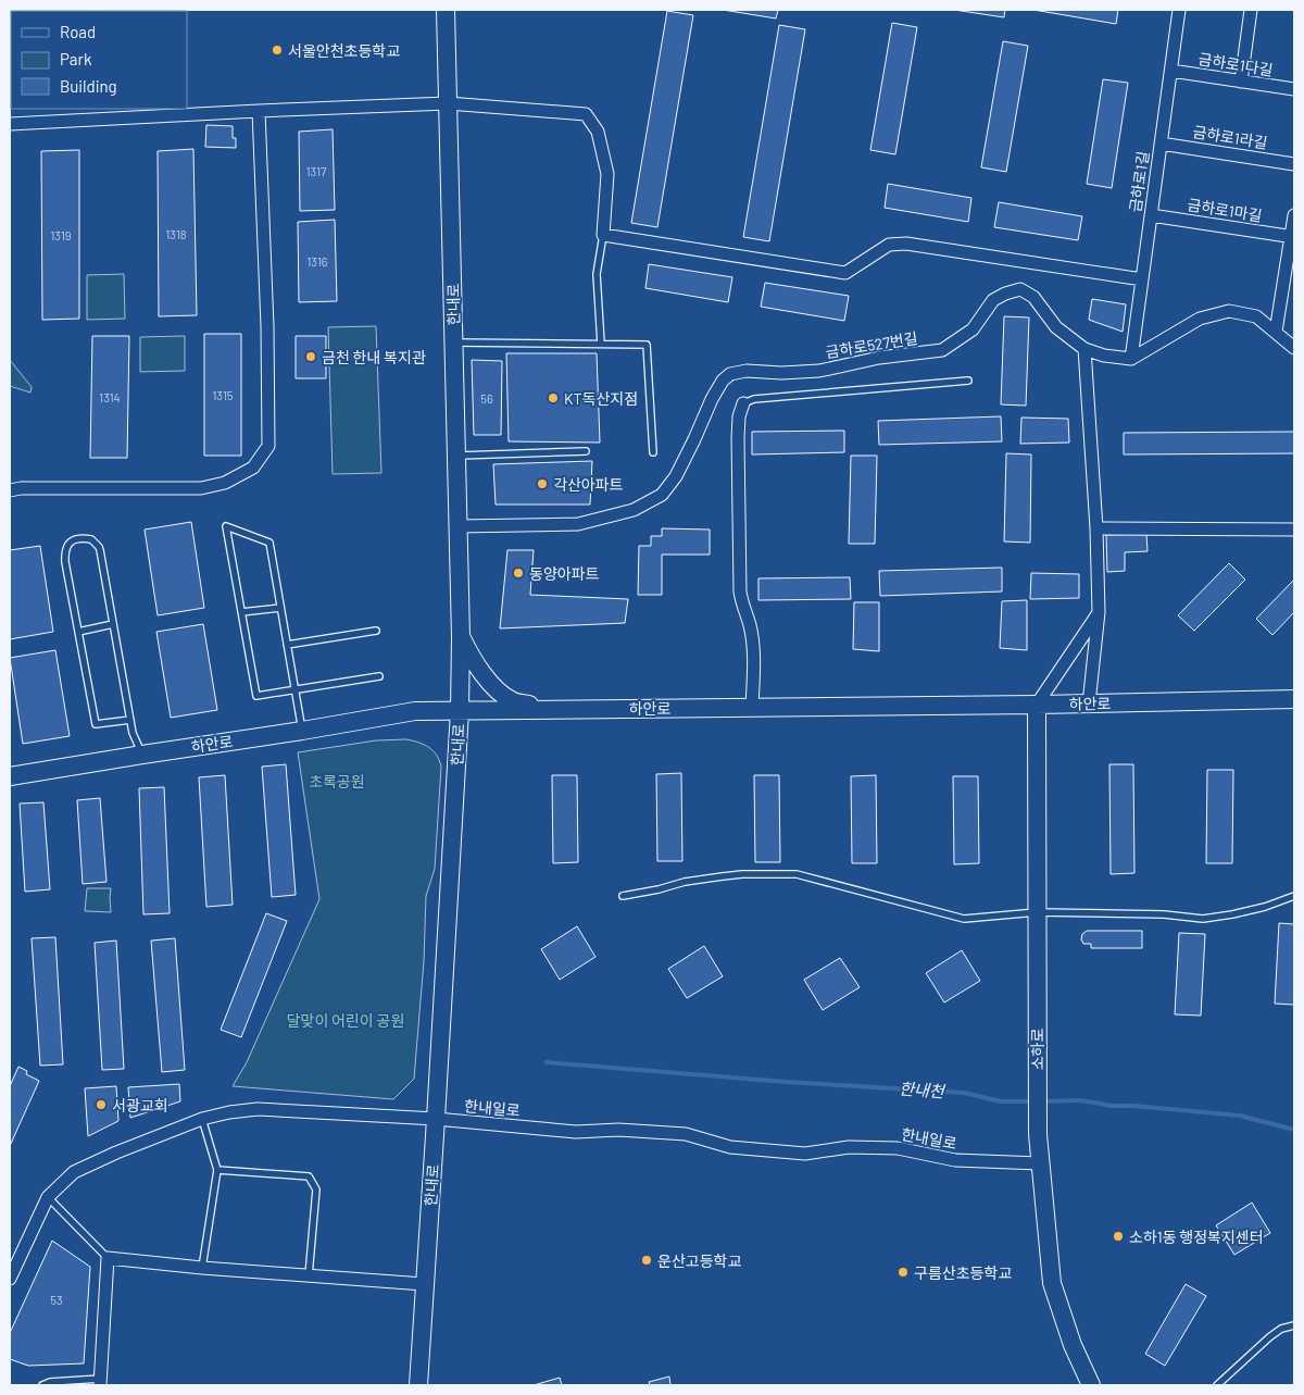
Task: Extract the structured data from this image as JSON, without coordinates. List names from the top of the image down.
{
  "streets": {
    "main road": ["한내로", "하안로", "소하로"],
    "street": [
      "금하로1다길",
      "금하로1라길",
      "금하로1길",
      "금하로1마길",
      "금하로527번길",
      "한내일로"
    ]
  },
  "crossings": [
    ["금하로1다길", "금하로1길"],
    ["금하로1라길", "금하로1길"],
    ["금하로1길", "금하로1마길"],
    ["금하로1길", "금하로527번길"],
    ["한내로", "금하로527번길"],
    ["한내로", "하안로"],
    ["한내로", "한내일로"],
    ["하안로", "소하로"],
    ["소하로", "한내일로"]
  ],
  "water": ["한내천"],
  "parks": ["초록공원", "달맞이 어린이 공원"],
  "places": [
    "서울안천초등학교",
    "금천 한내 복지관",
    "KT독산지점",
    "각산아파트",
    "동양아파트",
    "서광교회",
    "소하1동 행정복지센터",
    "운산고등학교",
    "구름산초등학교"
  ],
  "house_numbers": [
    "1317",
    "1318",
    "1319",
    "1316",
    "1315",
    "1314",
    "56",
    "53"
  ],
  "legend": ["Road", "Park", "Building"]
}
